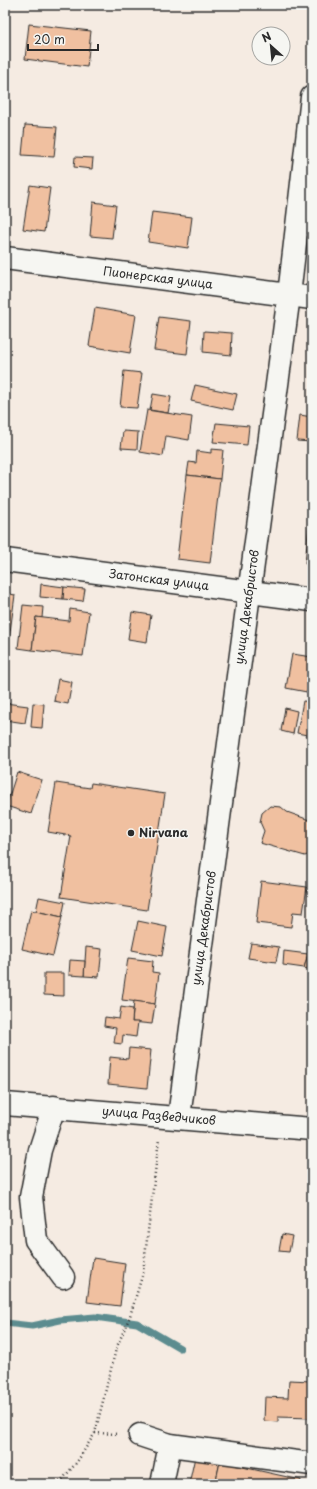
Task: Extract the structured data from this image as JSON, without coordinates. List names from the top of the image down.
{
  "streets": {
    "street": [
      "Пионерская улица",
      "Затонская улица",
      "улица Декабристов",
      "улица Разведчиков"
    ]
  },
  "crossings": [
    ["Пионерская улица", "улица Декабристов"],
    ["Затонская улица", "улица Декабристов"],
    ["улица Декабристов", "улица Разведчиков"]
  ],
  "places": ["Nirvana"],
  "scale_bar": "20 m",
  "north": "top left"
}
